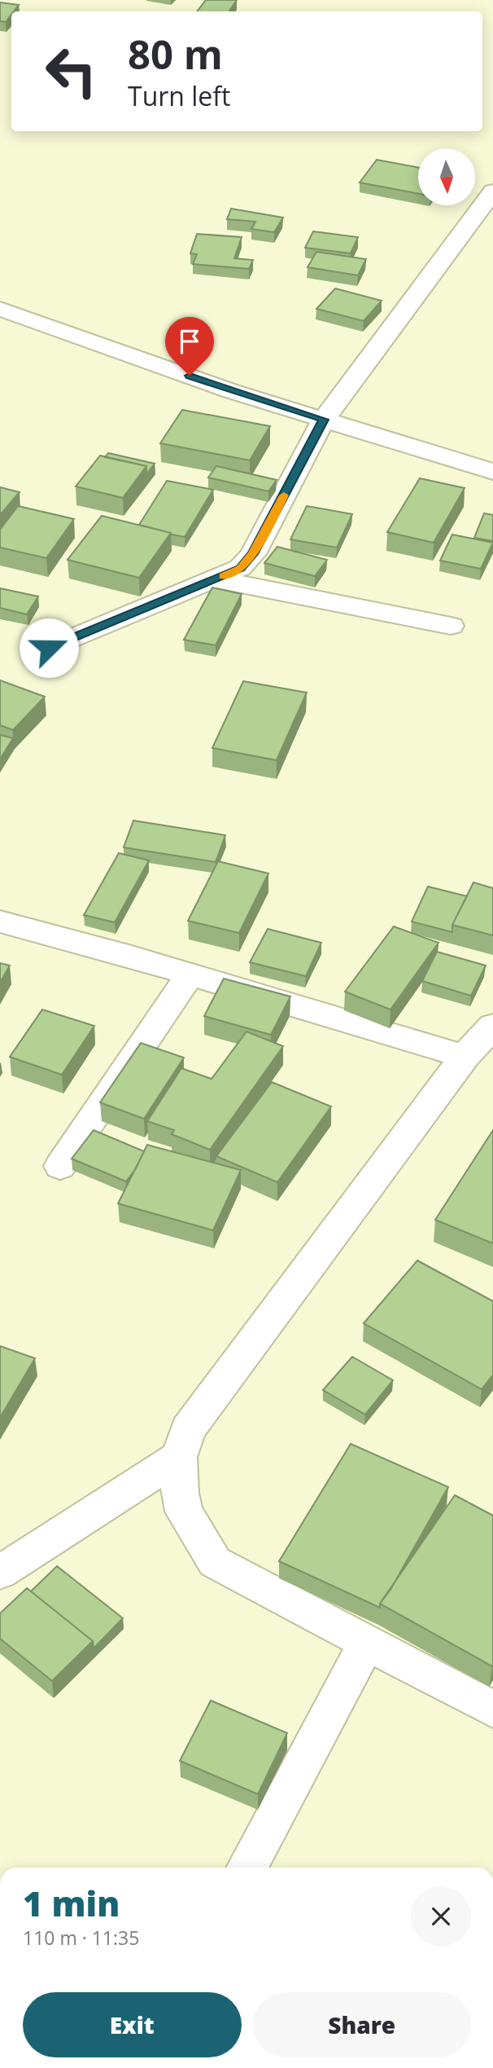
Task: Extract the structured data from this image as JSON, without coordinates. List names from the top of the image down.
{
  "north": "bottom",
  "page": {
    "turn": ["80 m", "Turn left"],
    "heading": ["1 min", "110 m · 11:35"],
    "buttons": ["Exit", "Share"]
  }
}
